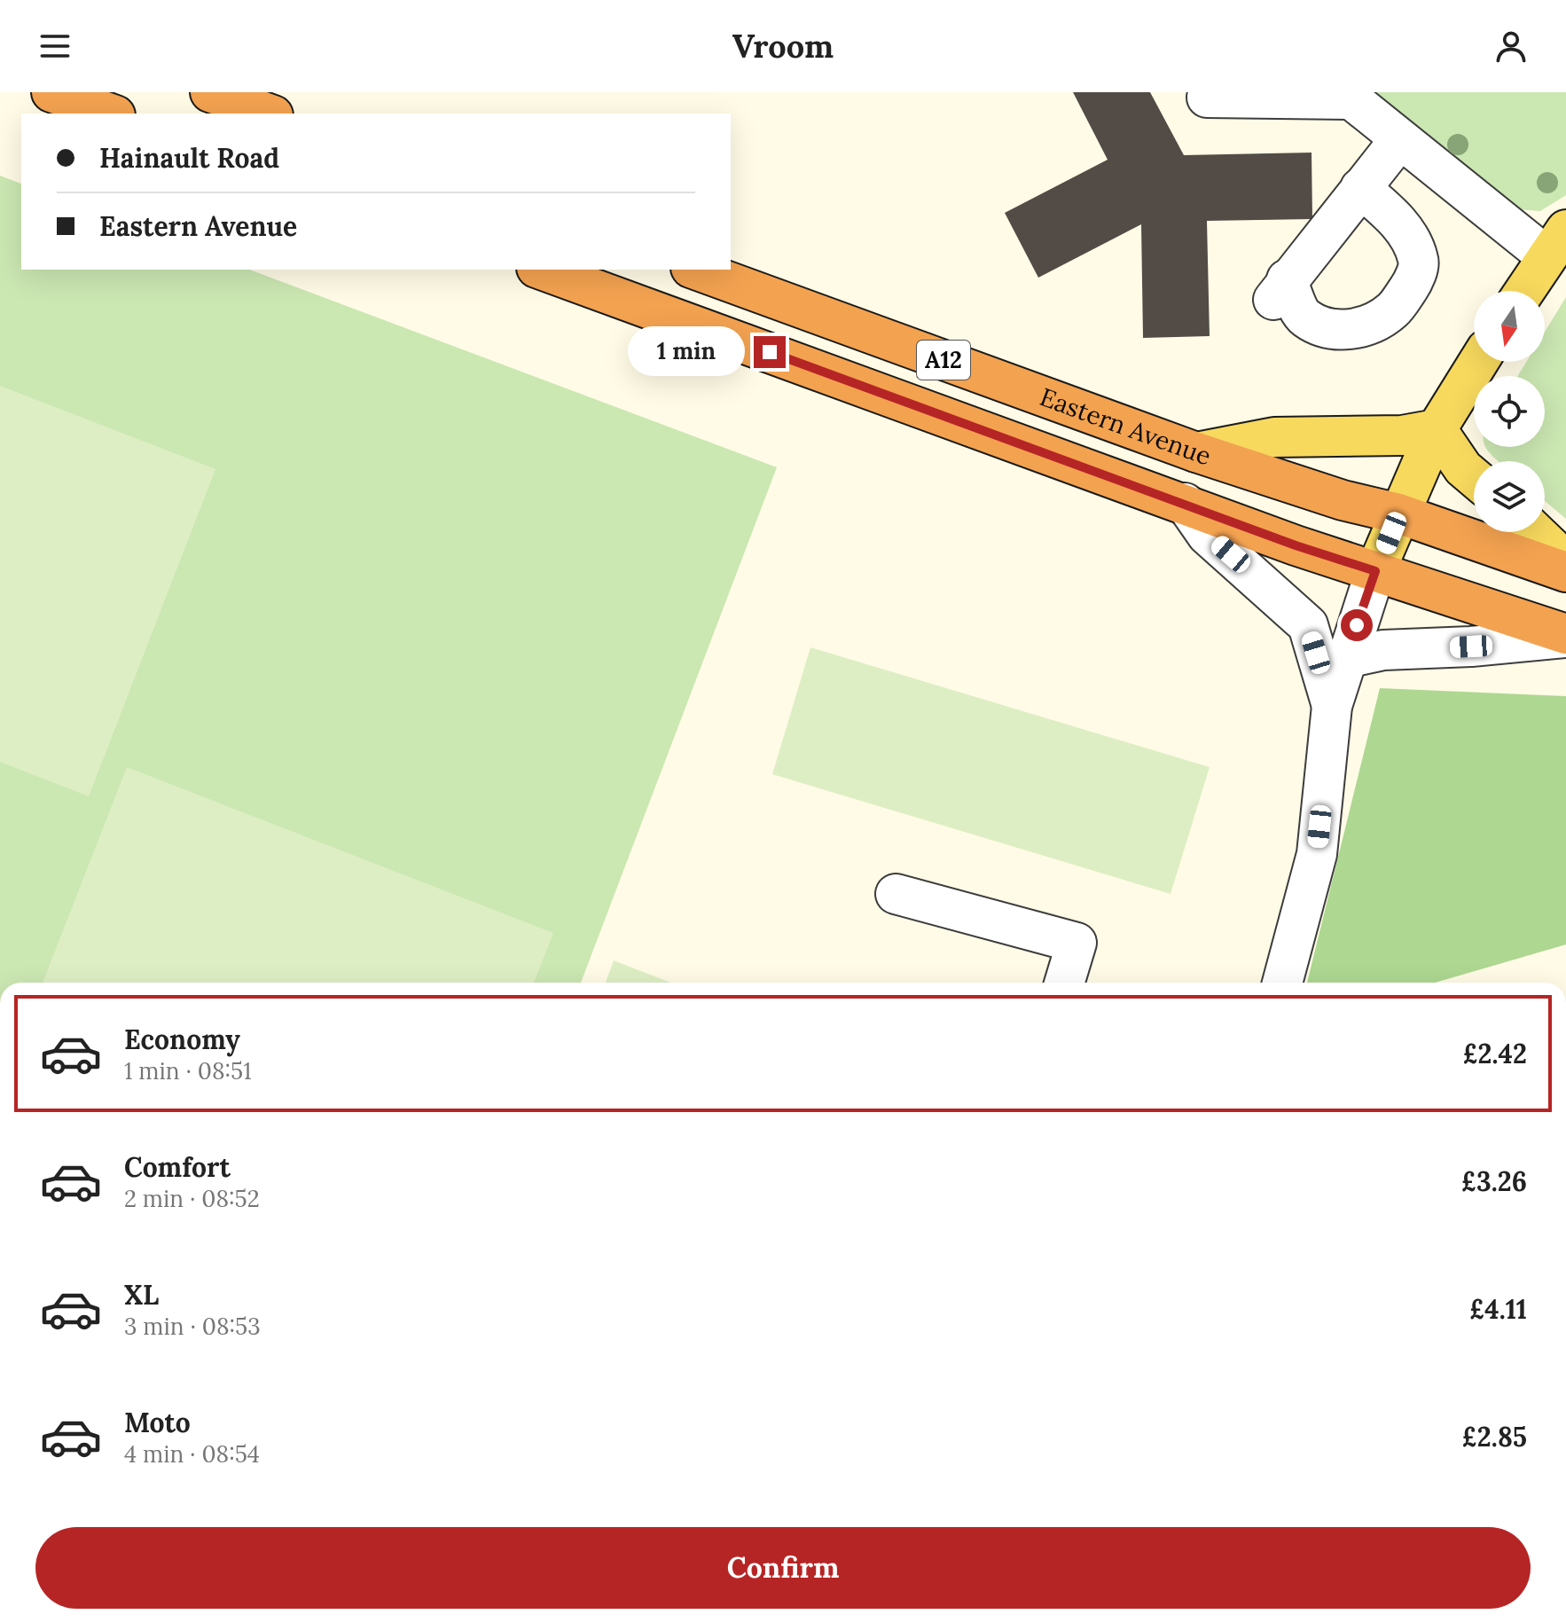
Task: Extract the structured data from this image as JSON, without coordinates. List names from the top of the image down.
{
  "streets": {
    "highway": ["A12", "Eastern Avenue"]
  },
  "north": "bottom",
  "page": {
    "header": "Vroom",
    "banner": ["Hainault Road", "Eastern Avenue"],
    "bubble": "1 min",
    "list": [
      {
        "name": "Economy",
        "note": "1 min · 08:51",
        "value": "£2.42"
      },
      {
        "name": "Comfort",
        "note": "2 min · 08:52",
        "value": "£3.26"
      },
      {
        "name": "XL",
        "note": "3 min · 08:53",
        "value": "£4.11"
      },
      {
        "name": "Moto",
        "note": "4 min · 08:54",
        "value": "£2.85"
      }
    ],
    "buttons": "Confirm"
  }
}
